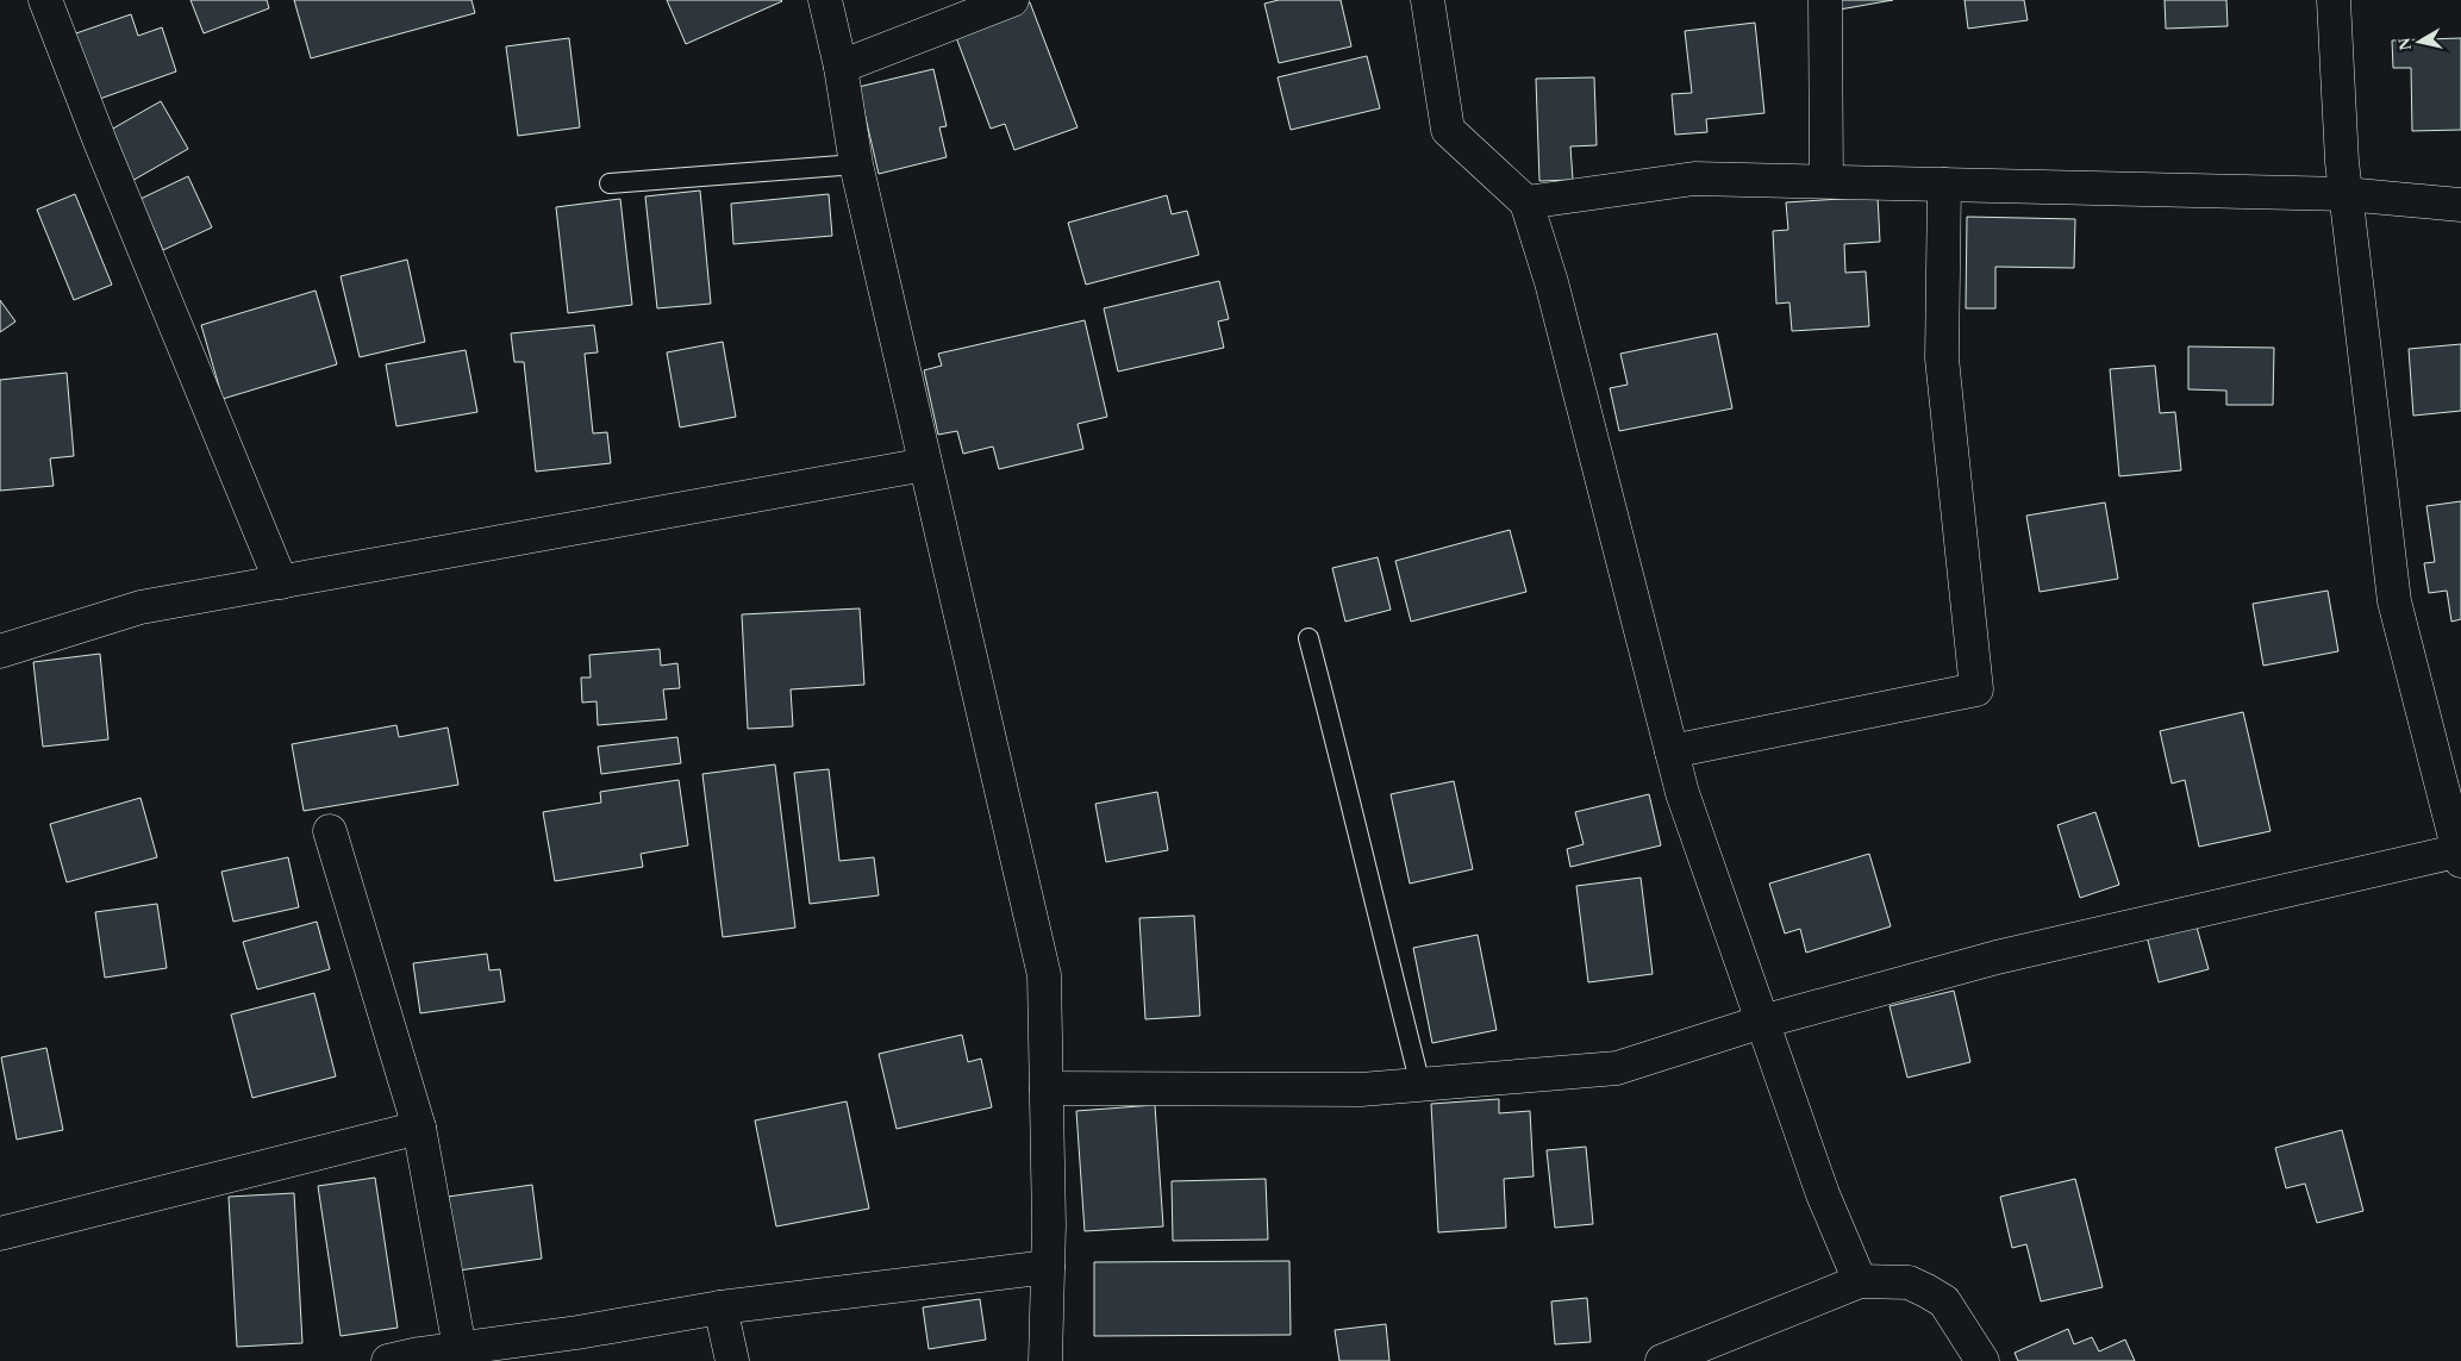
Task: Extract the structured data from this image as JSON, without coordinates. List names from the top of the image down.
{
  "north": "left"
}
